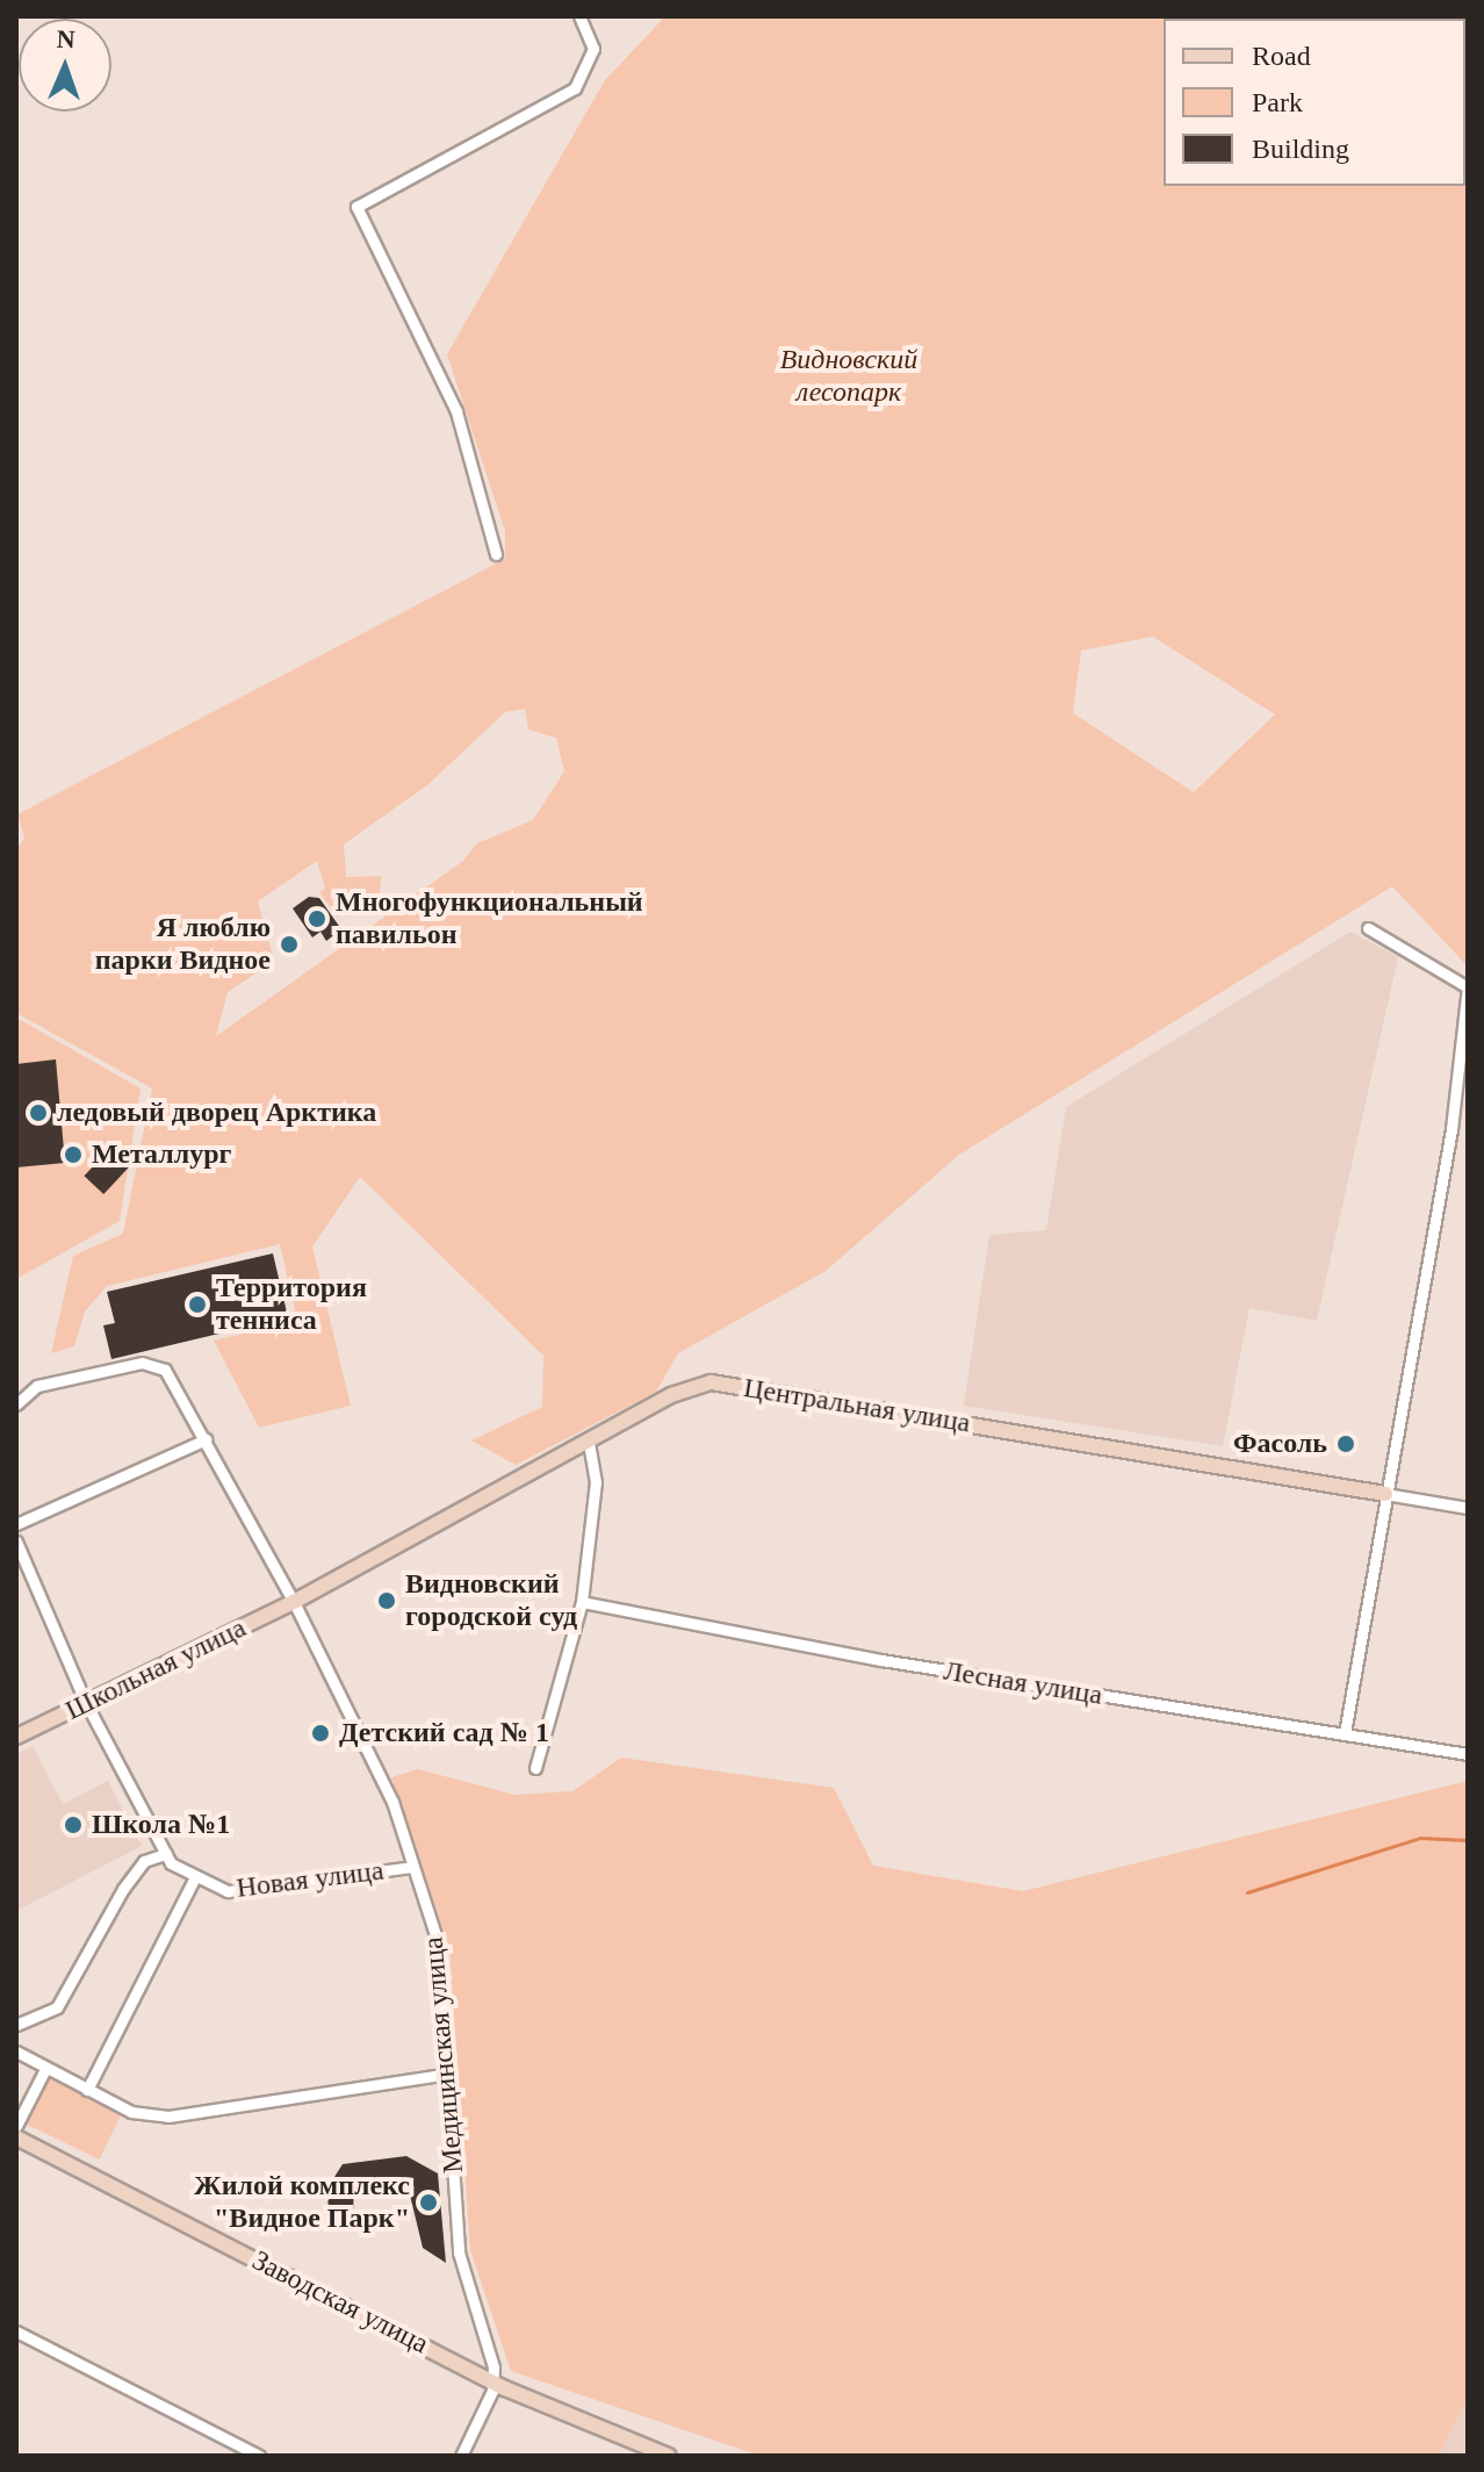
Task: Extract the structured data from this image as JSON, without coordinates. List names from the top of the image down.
{
  "streets": {
    "street": [
      "Центральная улица",
      "Школьная улица",
      "Лесная улица",
      "Новая улица",
      "Медицинская улица",
      "Заводская улица"
    ]
  },
  "crossings": [
    ["Центральная улица", "Школьная улица"],
    ["Центральная улица", "Медицинская улица"],
    ["Школьная улица", "Новая улица"],
    ["Школьная улица", "Медицинская улица"],
    ["Новая улица", "Медицинская улица"],
    ["Медицинская улица", "Заводская улица"]
  ],
  "parks": ["Видновский лесопарк"],
  "places": [
    "Многофункциональный павильон",
    "Я люблю парки Видное",
    "ледовый дворец Арктика",
    "Металлург",
    "Территория тенниса",
    "Фасоль",
    "Видновский городской суд",
    "Детский сад № 1",
    "Школа №1",
    "Жилой комплекс \"Видное Парк\""
  ],
  "legend": ["Road", "Park", "Building"],
  "north": "top"
}
